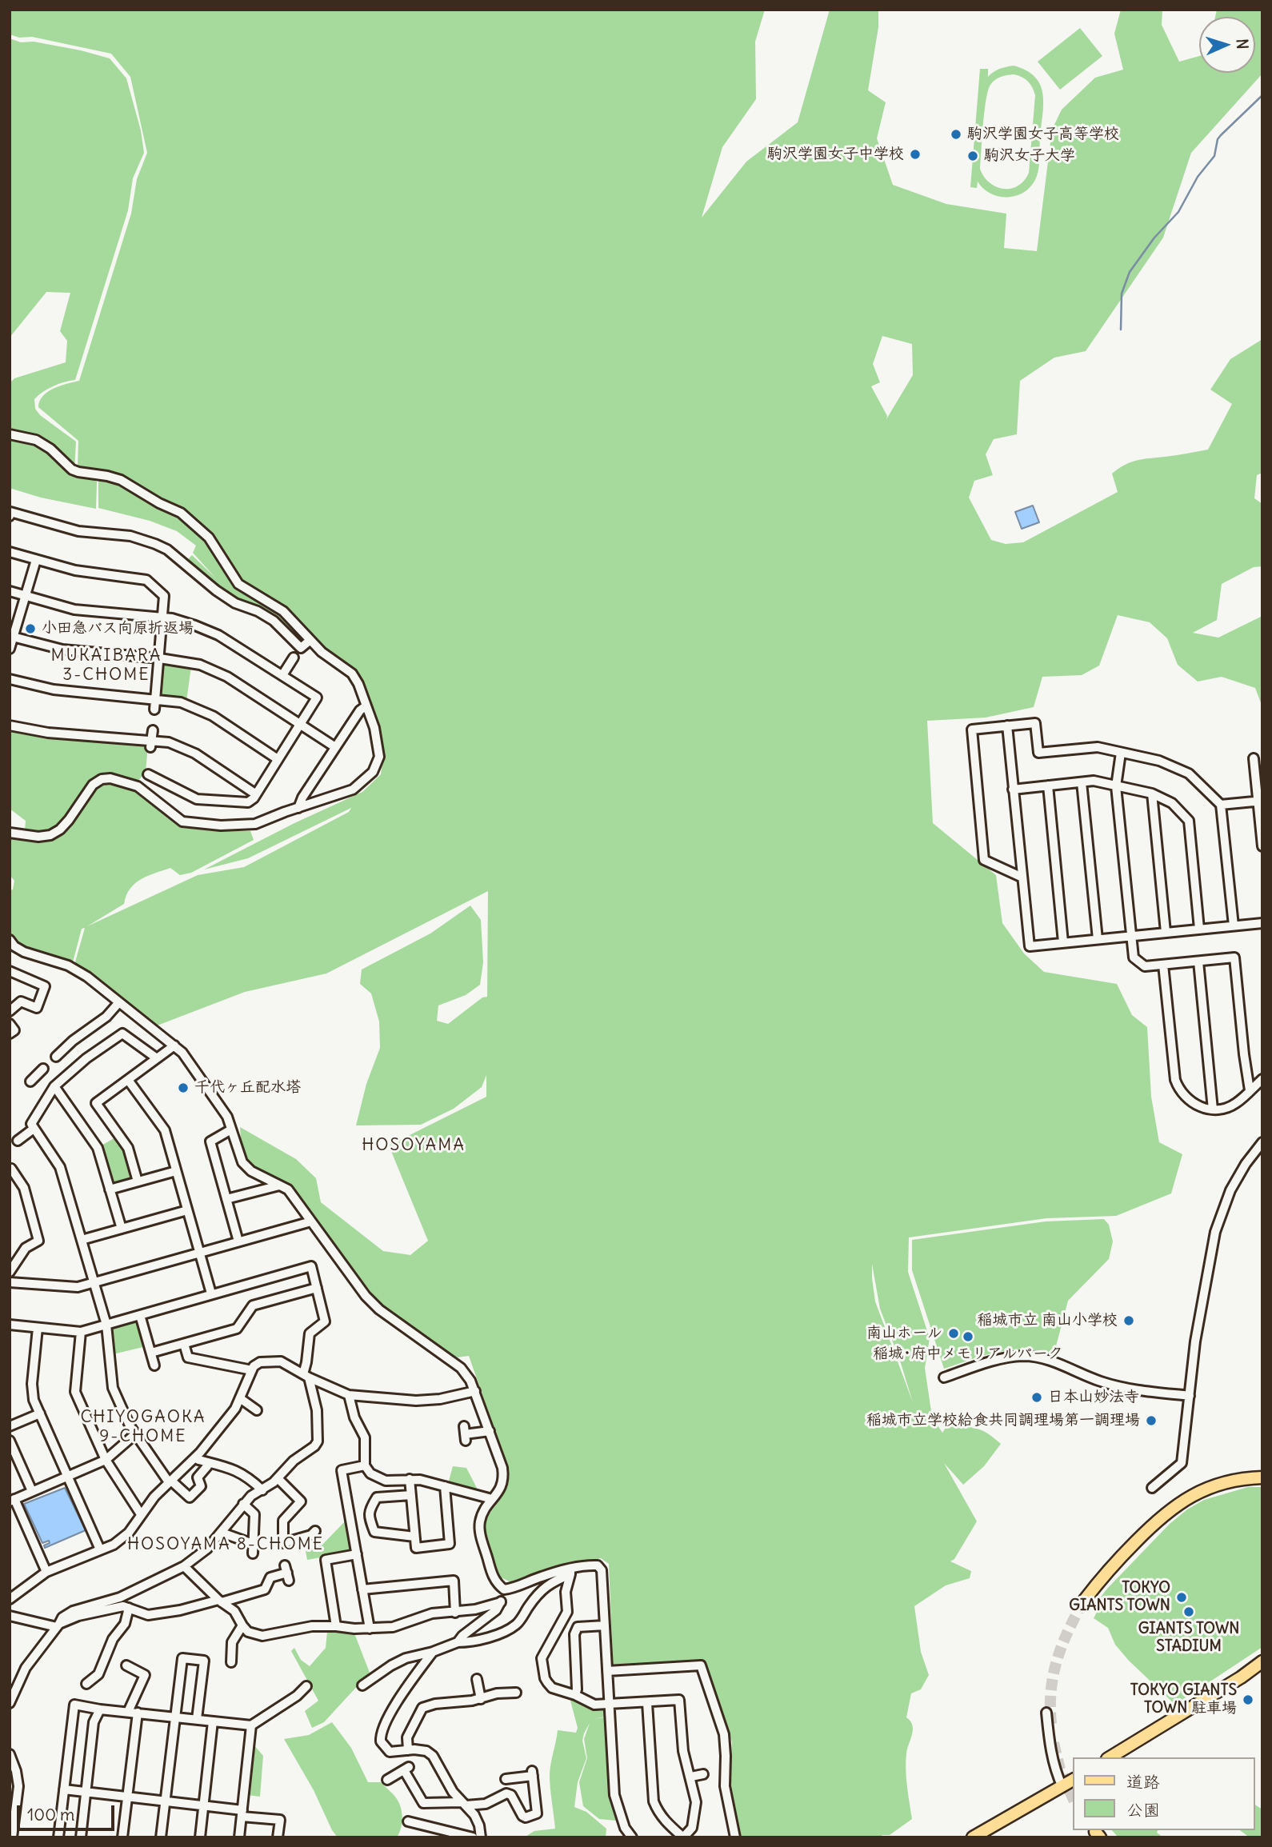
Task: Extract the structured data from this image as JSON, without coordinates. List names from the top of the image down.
{
  "districts": [
    "MUKAIBARA 3-CHOME",
    "HOSOYAMA",
    "CHIYOGAOKA 9-CHOME",
    "HOSOYAMA 8-CHOME"
  ],
  "places": [
    "駒沢学園女子高等学校",
    "駒沢学園女子中学校",
    "駒沢女子大学",
    "小田急バス向原折返場",
    "千代ヶ丘配水塔",
    "稲城市立 南山小学校",
    "南山ホール",
    "稲城･府中メモリアルパーク",
    "日本山妙法寺",
    "稲城市立学校給食共同調理場第一調理場",
    "TOKYO GIANTS TOWN",
    "GIANTS TOWN STADIUM",
    "TOKYO GIANTS TOWN 駐車場"
  ],
  "legend": ["道路", "公園"],
  "scale_bar": "100 m",
  "north": "right"
}
